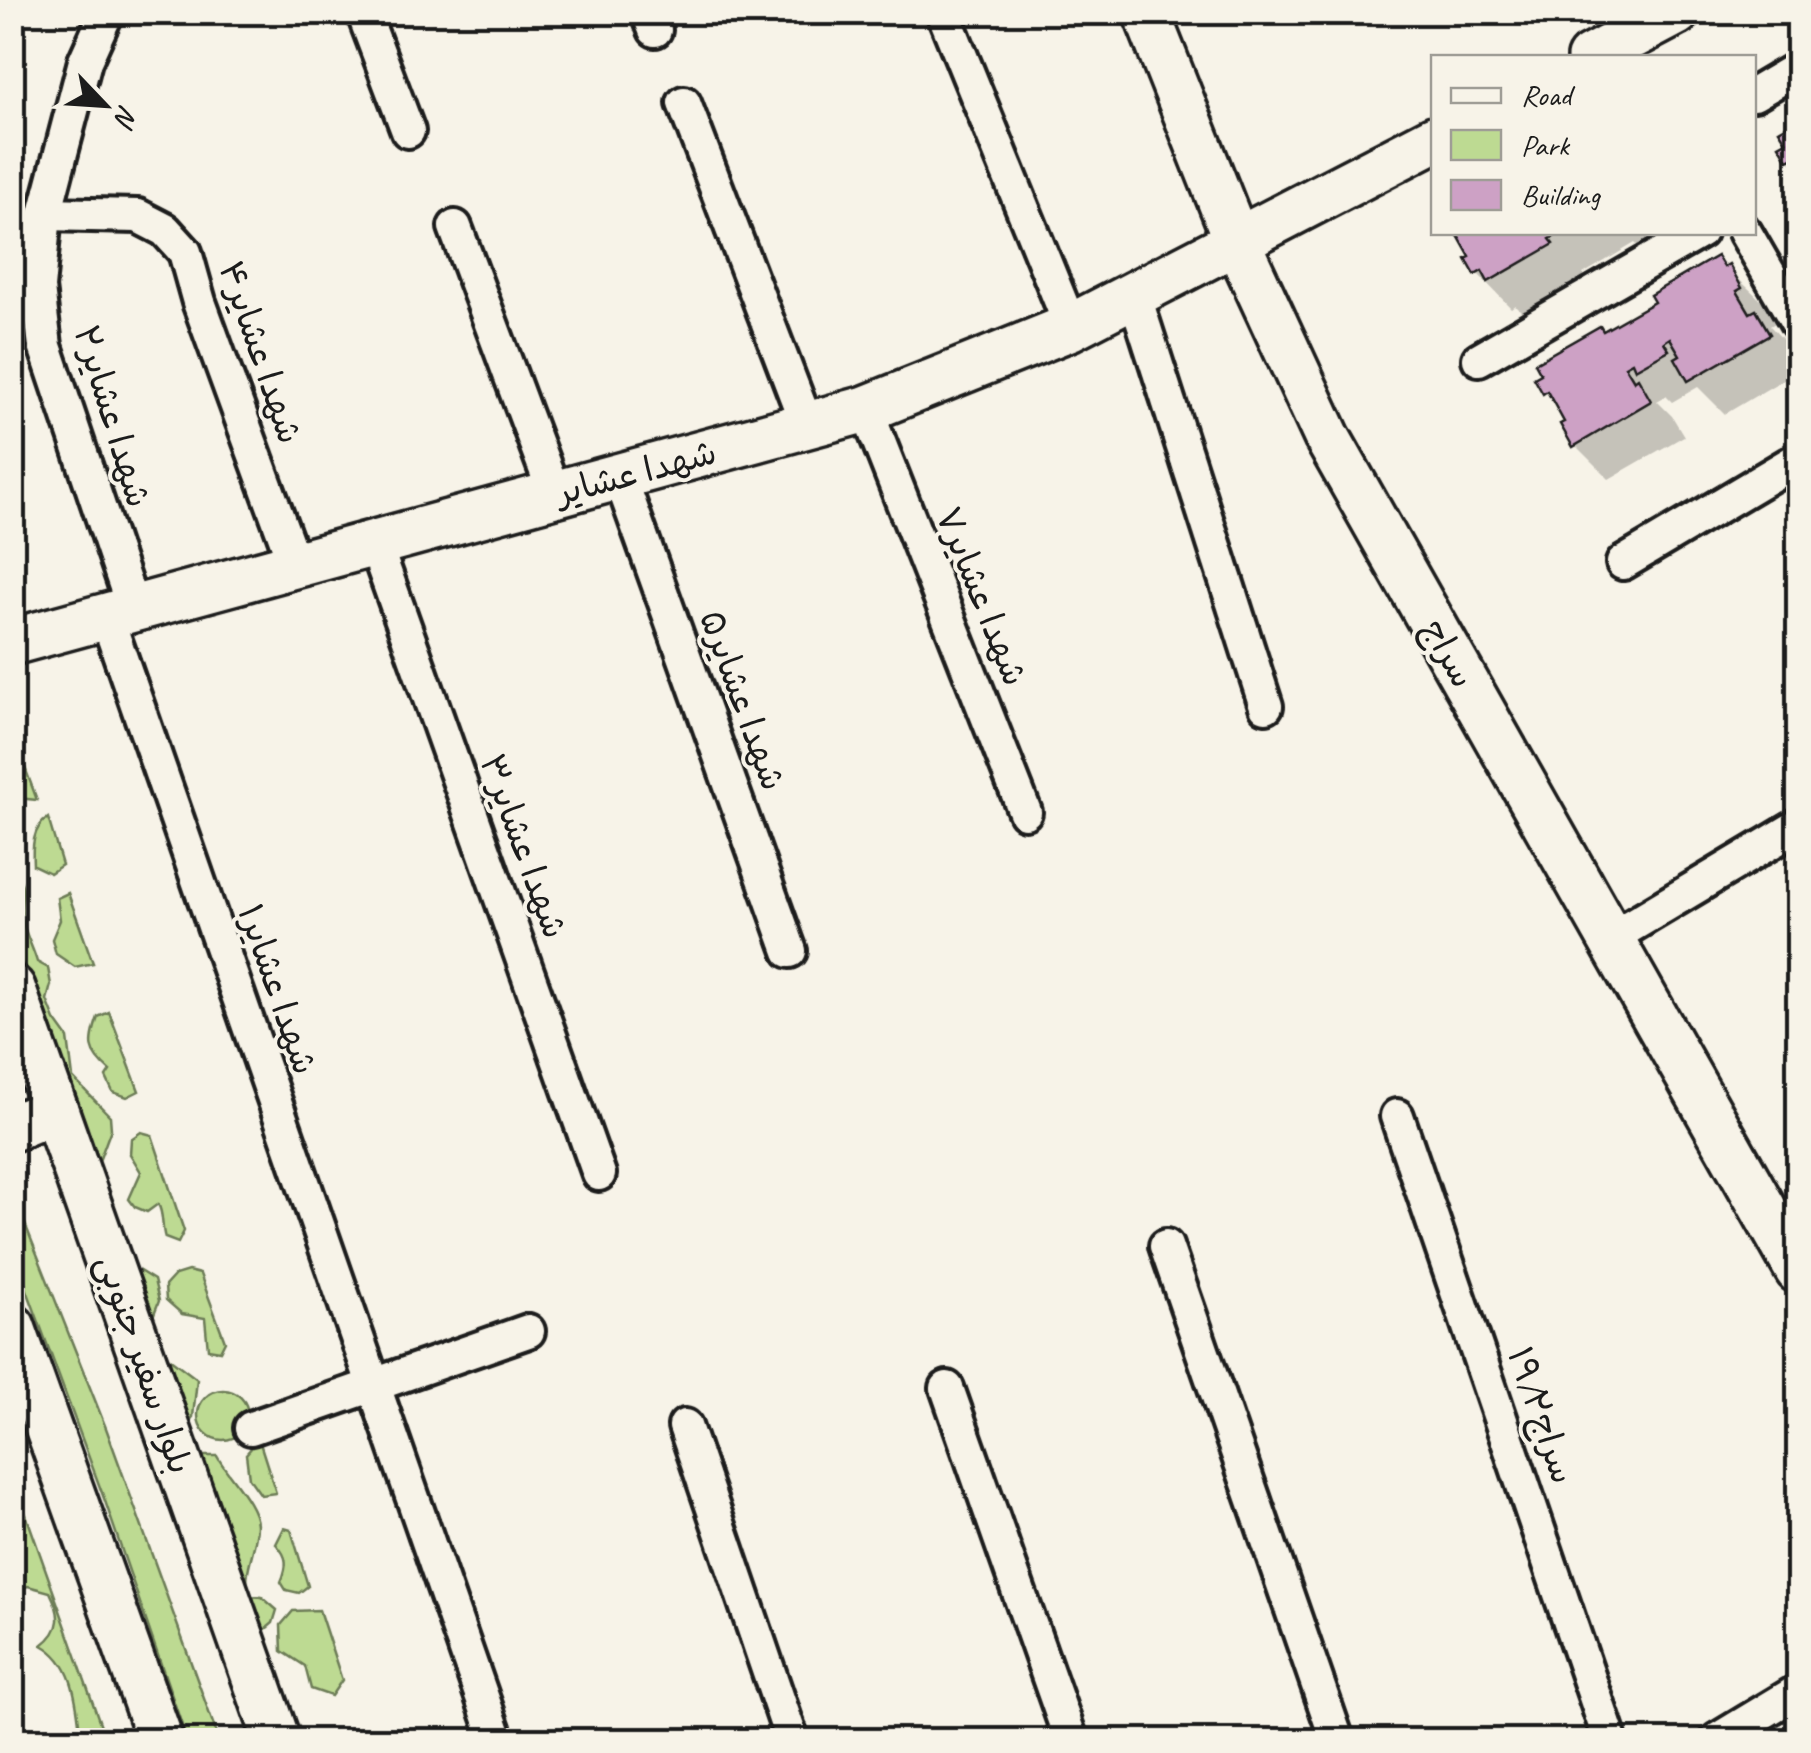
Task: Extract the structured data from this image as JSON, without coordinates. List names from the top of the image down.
{
  "streets": {
    "street": [
      "شهدا عشایر۴",
      "شهدا عشایر۲",
      "شهدا عشایر",
      "شهدا عشایر۷",
      "سراج",
      "شهدا عشایر۵",
      "شهدا عشایر۳",
      "شهدا عشایر۱",
      "بلوار سفیر جنوبی",
      "سراج۱۹/۲"
    ]
  },
  "crossings": [
    ["شهدا عشایر۴", "شهدا عشایر۲"],
    ["شهدا عشایر۴", "شهدا عشایر"],
    ["شهدا عشایر۲", "شهدا عشایر"],
    ["شهدا عشایر۲", "شهدا عشایر۱"],
    ["شهدا عشایر", "شهدا عشایر۷"],
    ["شهدا عشایر", "سراج"],
    ["شهدا عشایر", "شهدا عشایر۵"],
    ["شهدا عشایر", "شهدا عشایر۳"],
    ["شهدا عشایر", "شهدا عشایر۱"]
  ],
  "legend": ["Road", "Park", "Building"],
  "north": "bottom right"
}
